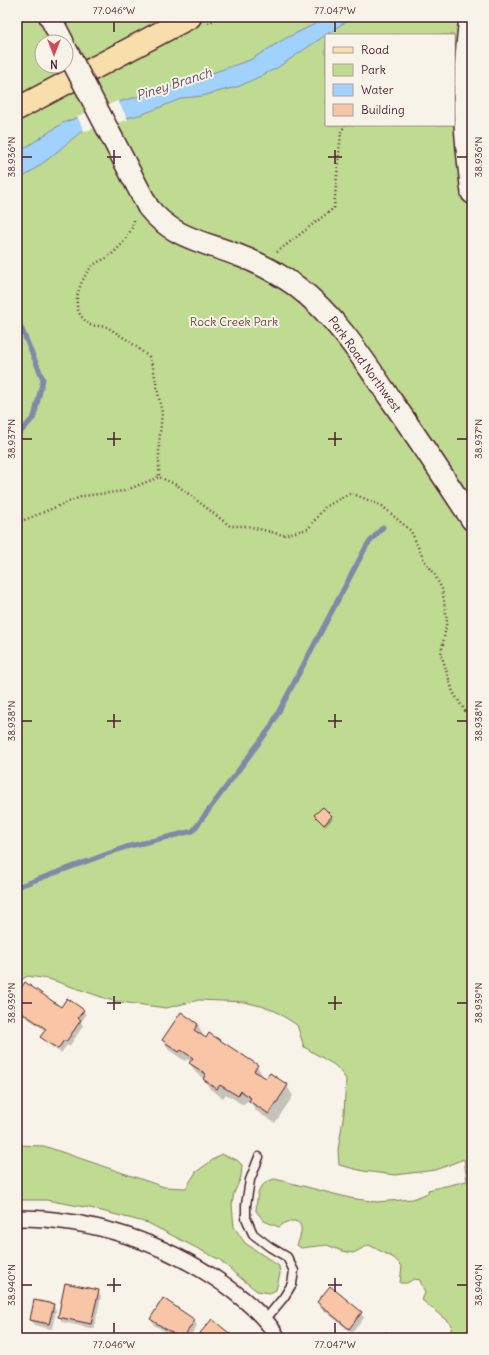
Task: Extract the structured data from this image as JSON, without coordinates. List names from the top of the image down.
{
  "streets": {
    "street": ["Park Road Northwest"]
  },
  "water": ["Piney Branch"],
  "parks": ["Rock Creek Park"],
  "legend": [
    "Road",
    "Park",
    "Water",
    "Building"
  ],
  "north": "bottom",
  "coordinates": [
    "77.046°W",
    "77.047°W",
    "38.936°N",
    "38.937°N",
    "38.938°N",
    "38.939°N",
    "38.940°N"
  ]
}
